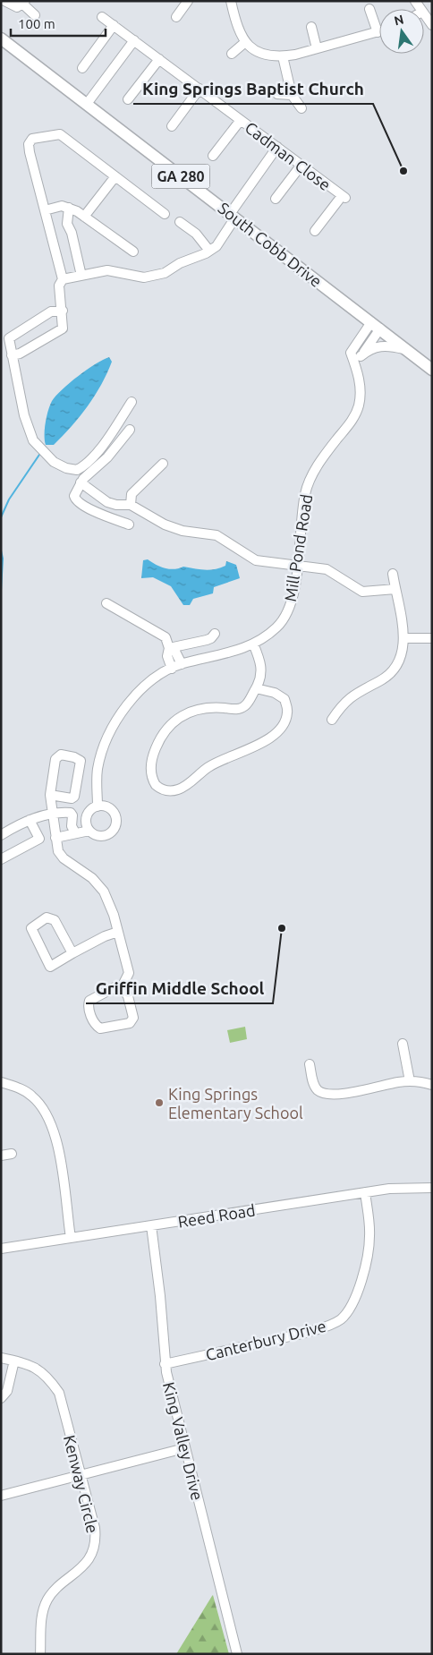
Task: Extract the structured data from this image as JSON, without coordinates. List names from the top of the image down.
{
  "streets": {
    "main road": ["GA 280", "South Cobb Drive"],
    "street": [
      "Cadman Close",
      "Mill Pond Road",
      "Reed Road",
      "Canterbury Drive",
      "King Valley Drive",
      "Kenway Circle"
    ]
  },
  "crossings": [
    ["Reed Road", "Canterbury Drive"],
    ["Reed Road", "King Valley Drive"],
    ["Canterbury Drive", "King Valley Drive"]
  ],
  "places": ["King Springs Baptist Church", "Griffin Middle School", "King Springs Elementary School"],
  "scale_bar": "100 m",
  "north": "top"
}
